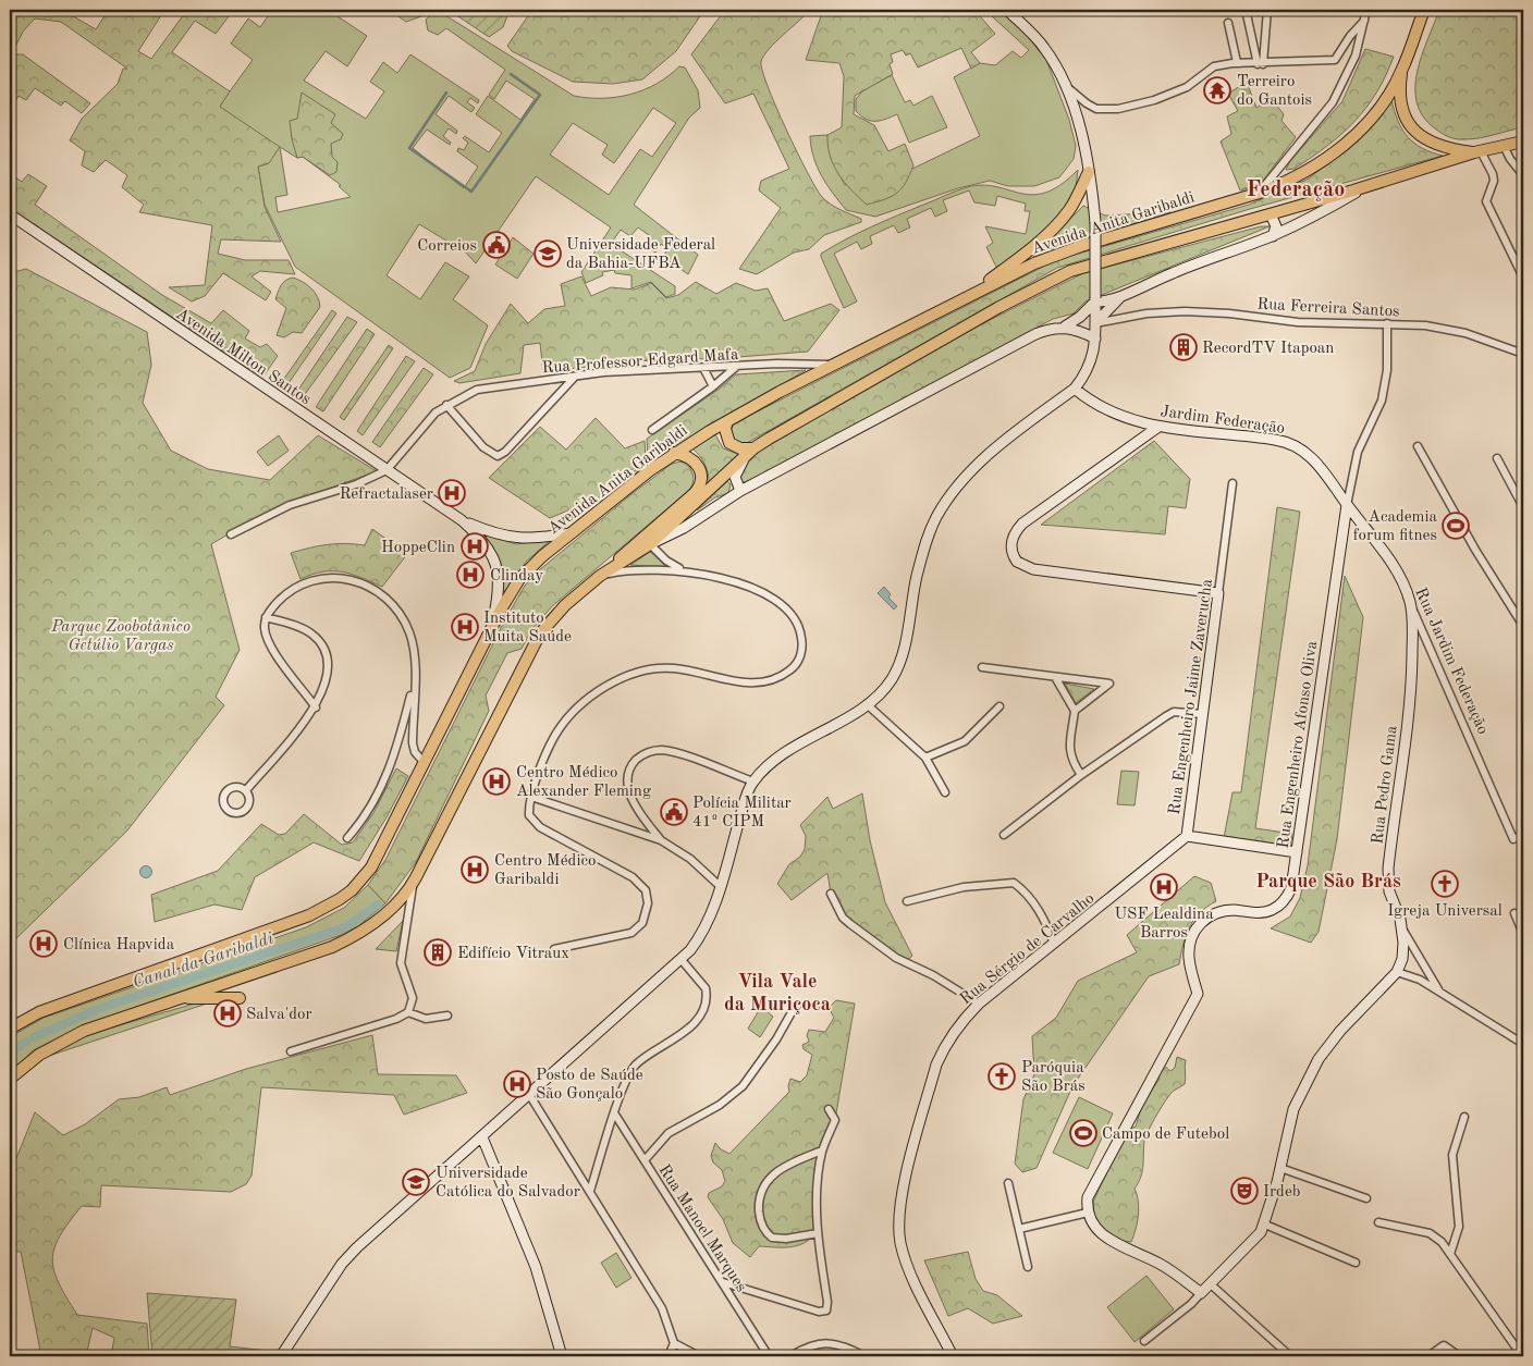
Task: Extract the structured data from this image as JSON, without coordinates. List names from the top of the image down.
{
  "streets": {
    "main road": ["Avenida Anita Garibaldi"],
    "street": [
      "Rua Ferreira Santos",
      "Avenida Milton Santos",
      "Rua Professor Edgard Mafa",
      "Jardim Federação",
      "Rua Jardim Federação",
      "Rua Engenheiro Jaime Zaverucha",
      "Rua Engenheiro Afonso Oliva",
      "Rua Pedro Gama",
      "Rua Sérgio de Carvalho",
      "Rua Manoel Marques"
    ]
  },
  "crossings": [
    ["Avenida Anita Garibaldi", "Rua Ferreira Santos"],
    ["Avenida Anita Garibaldi", "Avenida Milton Santos"],
    ["Avenida Anita Garibaldi", "Rua Professor Edgard Mafa"],
    ["Avenida Milton Santos", "Rua Professor Edgard Mafa"],
    ["Jardim Federação", "Rua Jardim Federação"],
    ["Jardim Federação", "Rua Engenheiro Afonso Oliva"],
    ["Rua Jardim Federação", "Rua Engenheiro Afonso Oliva"],
    ["Rua Jardim Federação", "Rua Pedro Gama"],
    ["Rua Engenheiro Jaime Zaverucha", "Rua Engenheiro Afonso Oliva"],
    ["Rua Engenheiro Jaime Zaverucha", "Rua Sérgio de Carvalho"]
  ],
  "districts": ["Federação", "Parque São Brás", "Vila Vale da Muriçoca"],
  "water": ["Canal da Garibaldi"],
  "parks": ["Parque Zoobotânico Getúlio Vargas"],
  "places": {
    "temple": ["Terreiro do Gantois"],
    "public building": ["Correios", "Polícia Militar 41º CIPM"],
    "school or university": ["Universidade Federal da Bahia-UFBA", "Universidade Católica do Salvador"],
    "building": ["RecordTV Itapoan", "Edifício Vitraux"],
    "hospital": [
      "Refractalaser",
      "HoppeClin",
      "Clinday",
      "Instituto Muita Saúde",
      "Centro Médico Alexander Fleming",
      "Centro Médico Garibaldi",
      "USF Lealdina Barros",
      "Clínica Hapvida",
      "Salva'dor",
      "Posto de Saúde São Gonçalo"
    ],
    "sports": ["Academia forum fitnes", "Campo de Futebol"],
    "church": ["Igreja Universal", "Paróquia São Brás"],
    "theatre": ["Irdeb"]
  }
}
